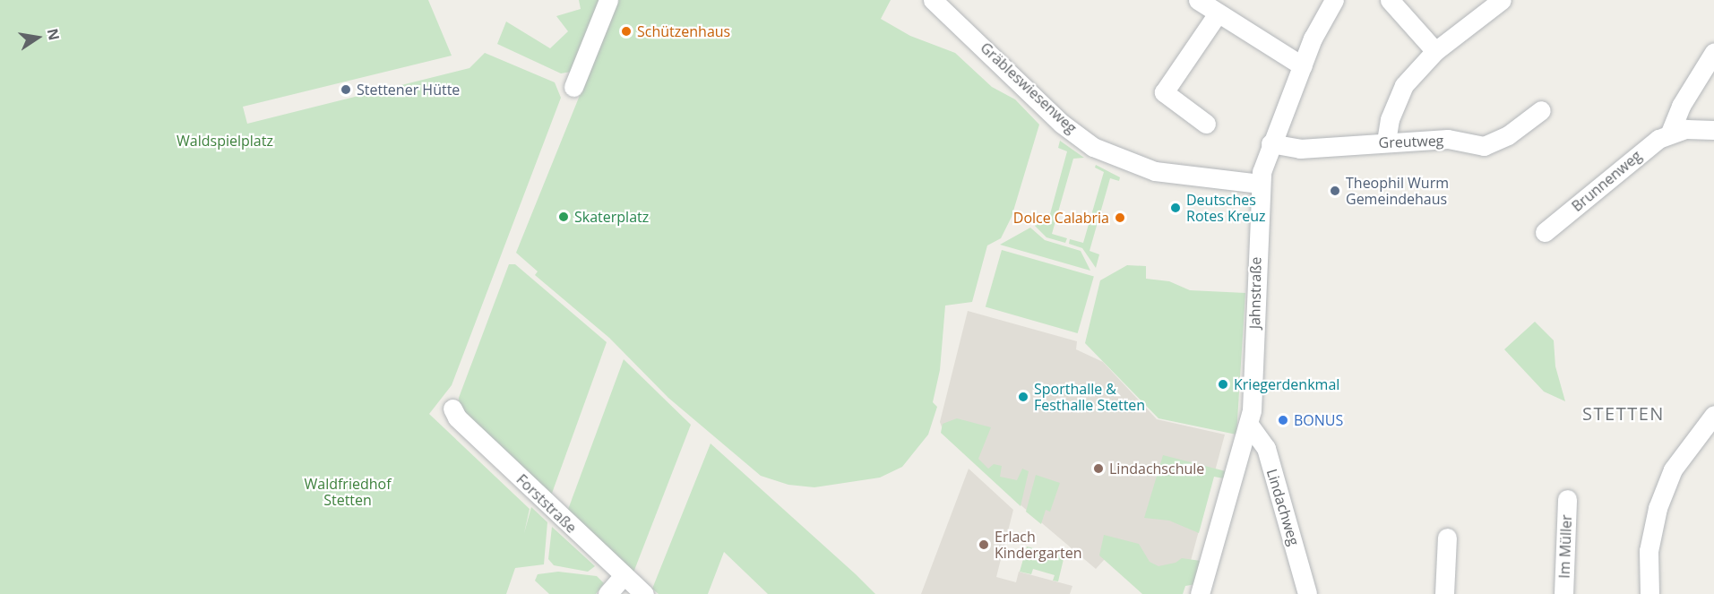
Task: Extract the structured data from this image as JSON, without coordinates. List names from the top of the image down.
{
  "streets": {
    "street": [
      "Gräbleswiesenweg",
      "Greutweg",
      "Brunnenweg",
      "Jahnstraße",
      "Forststraße",
      "Lindachweg",
      "Im Müller"
    ]
  },
  "crossings": [
    ["Gräbleswiesenweg", "Jahnstraße"],
    ["Greutweg", "Jahnstraße"],
    ["Jahnstraße", "Lindachweg"]
  ],
  "districts": ["STETTEN"],
  "parks": ["Waldspielplatz", "Waldfriedhof Stetten"],
  "places": [
    "Schützenhaus",
    "Stettener Hütte",
    "Theophil Wurm Gemeindehaus",
    "Deutsches Rotes Kreuz",
    "Skaterplatz",
    "Dolce Calabria",
    "Kriegerdenkmal",
    "Sporthalle & Festhalle Stetten",
    "BONUS",
    "Lindachschule",
    "Erlach Kindergarten"
  ],
  "north": "right"
}
